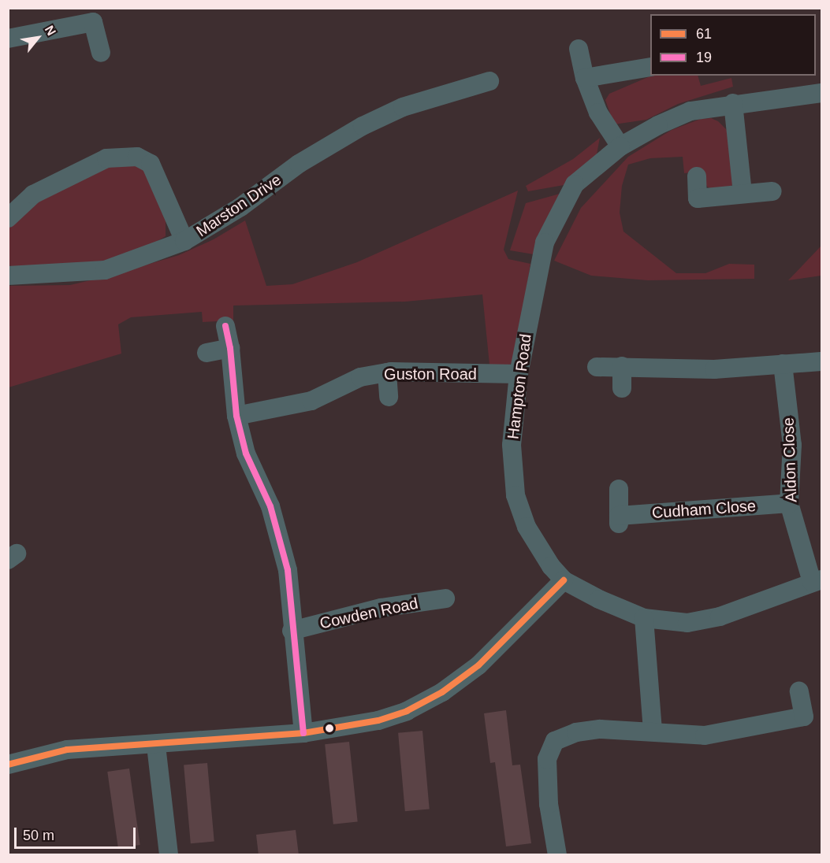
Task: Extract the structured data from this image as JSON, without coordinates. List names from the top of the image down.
{
  "streets": {
    "street": [
      "Marston Drive",
      "Guston Road",
      "Hampton Road",
      "Aldon Close",
      "Cudham Close",
      "Cowden Road"
    ]
  },
  "crossings": [
    ["Guston Road", "Hampton Road"],
    ["Hampton Road", "Aldon Close"],
    ["Aldon Close", "Cudham Close"]
  ],
  "lines": ["transit line 19", "transit line 61"],
  "legend": ["61", "19"],
  "scale_bar": "50 m",
  "north": "top right"
}
